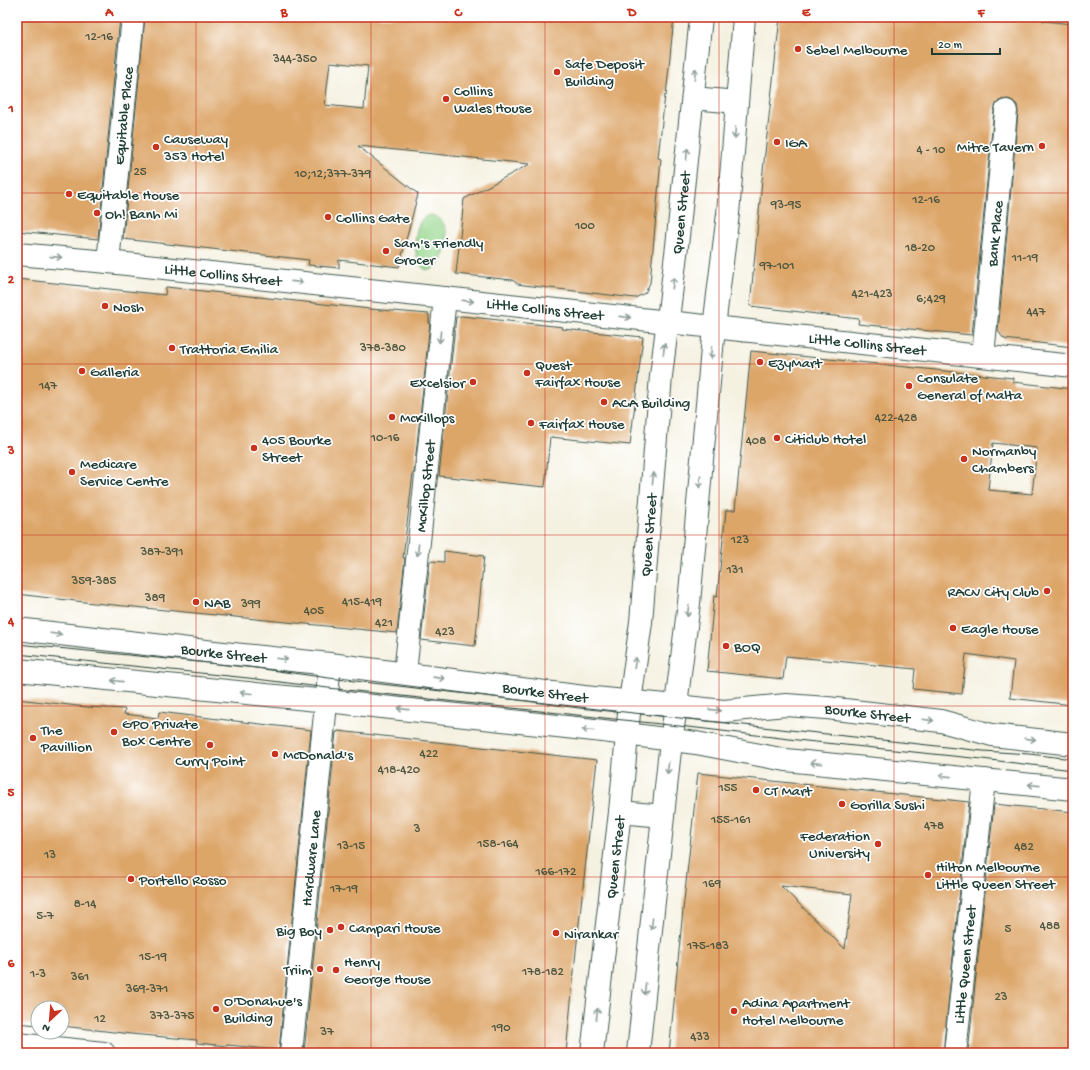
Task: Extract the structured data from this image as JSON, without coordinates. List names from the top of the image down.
{
  "streets": {
    "street": [
      "Equitable Place",
      "Queen Street",
      "Bank Place",
      "Little Collins Street",
      "McKillop Street",
      "Bourke Street",
      "Hardware Lane",
      "Little Queen Street"
    ]
  },
  "crossings": [
    ["Equitable Place", "Little Collins Street"],
    ["Queen Street", "Little Collins Street"],
    ["Queen Street", "Bourke Street"],
    ["Bank Place", "Little Collins Street"],
    ["Little Collins Street", "McKillop Street"],
    ["McKillop Street", "Bourke Street"],
    ["Bourke Street", "Hardware Lane"]
  ],
  "one_way": ["Little Collins Street", "McKillop Street"],
  "places": [
    "Sebel Melbourne",
    "Safe Deposit Building",
    "Collins Wales House",
    "IGA",
    "Mitre Tavern",
    "Causeway 353 Hotel",
    "Equitable House",
    "Oh! Banh Mi",
    "Collins Gate",
    "Sam's Friendly Grocer",
    "Nosh",
    "Trattoria Emilia",
    "EzyMart",
    "Galleria",
    "Quest Fairfax House",
    "Excelsior",
    "Consulate General of Malta",
    "ACA Building",
    "McKillops",
    "Fairfax House",
    "Citiclub Hotel",
    "405 Bourke Street",
    "Normanby Chambers",
    "Medicare Service Centre",
    "RACV City Club",
    "NAB",
    "Eagle House",
    "BOQ",
    "GPO Private Box Centre",
    "The Pavillion",
    "Curry Point",
    "McDonald's",
    "CT Mart",
    "Gorilla Sushi",
    "Federation University",
    "Hilton Melbourne Little Queen Street",
    "Portello Rosso",
    "Campari House",
    "Big Boy",
    "Nirankar",
    "Triim",
    "Henry George House",
    "O'Donahue's Building",
    "Adina Apartment Hotel Melbourne"
  ],
  "house_numbers": [
    "12-16",
    "344-350",
    "4 - 10",
    "25",
    "10;12;377-379",
    "12-16",
    "93-95",
    "100",
    "18-20",
    "11-19",
    "97-101",
    "421-423",
    "6;429",
    "447",
    "378-380",
    "147",
    "422-428",
    "10-16",
    "408",
    "123",
    "387-391",
    "131",
    "359-385",
    "389",
    "415-419",
    "399",
    "405",
    "421",
    "423",
    "422",
    "418-420",
    "155",
    "155-161",
    "478",
    "3",
    "158-164",
    "13-15",
    "482",
    "13",
    "166-172",
    "169",
    "17-19",
    "8-14",
    "5-7",
    "488",
    "5",
    "175-183",
    "15-19",
    "178-182",
    "1-3",
    "361",
    "369-371",
    "23",
    "373-375",
    "12",
    "190",
    "37",
    "433"
  ],
  "scale_bar": "20 m",
  "north": "bottom left",
  "grid": {
    "columns": [
      "A",
      "B",
      "C",
      "D",
      "E",
      "F"
    ],
    "rows": [
      "1",
      "2",
      "3",
      "4",
      "5",
      "6"
    ]
  }
}
